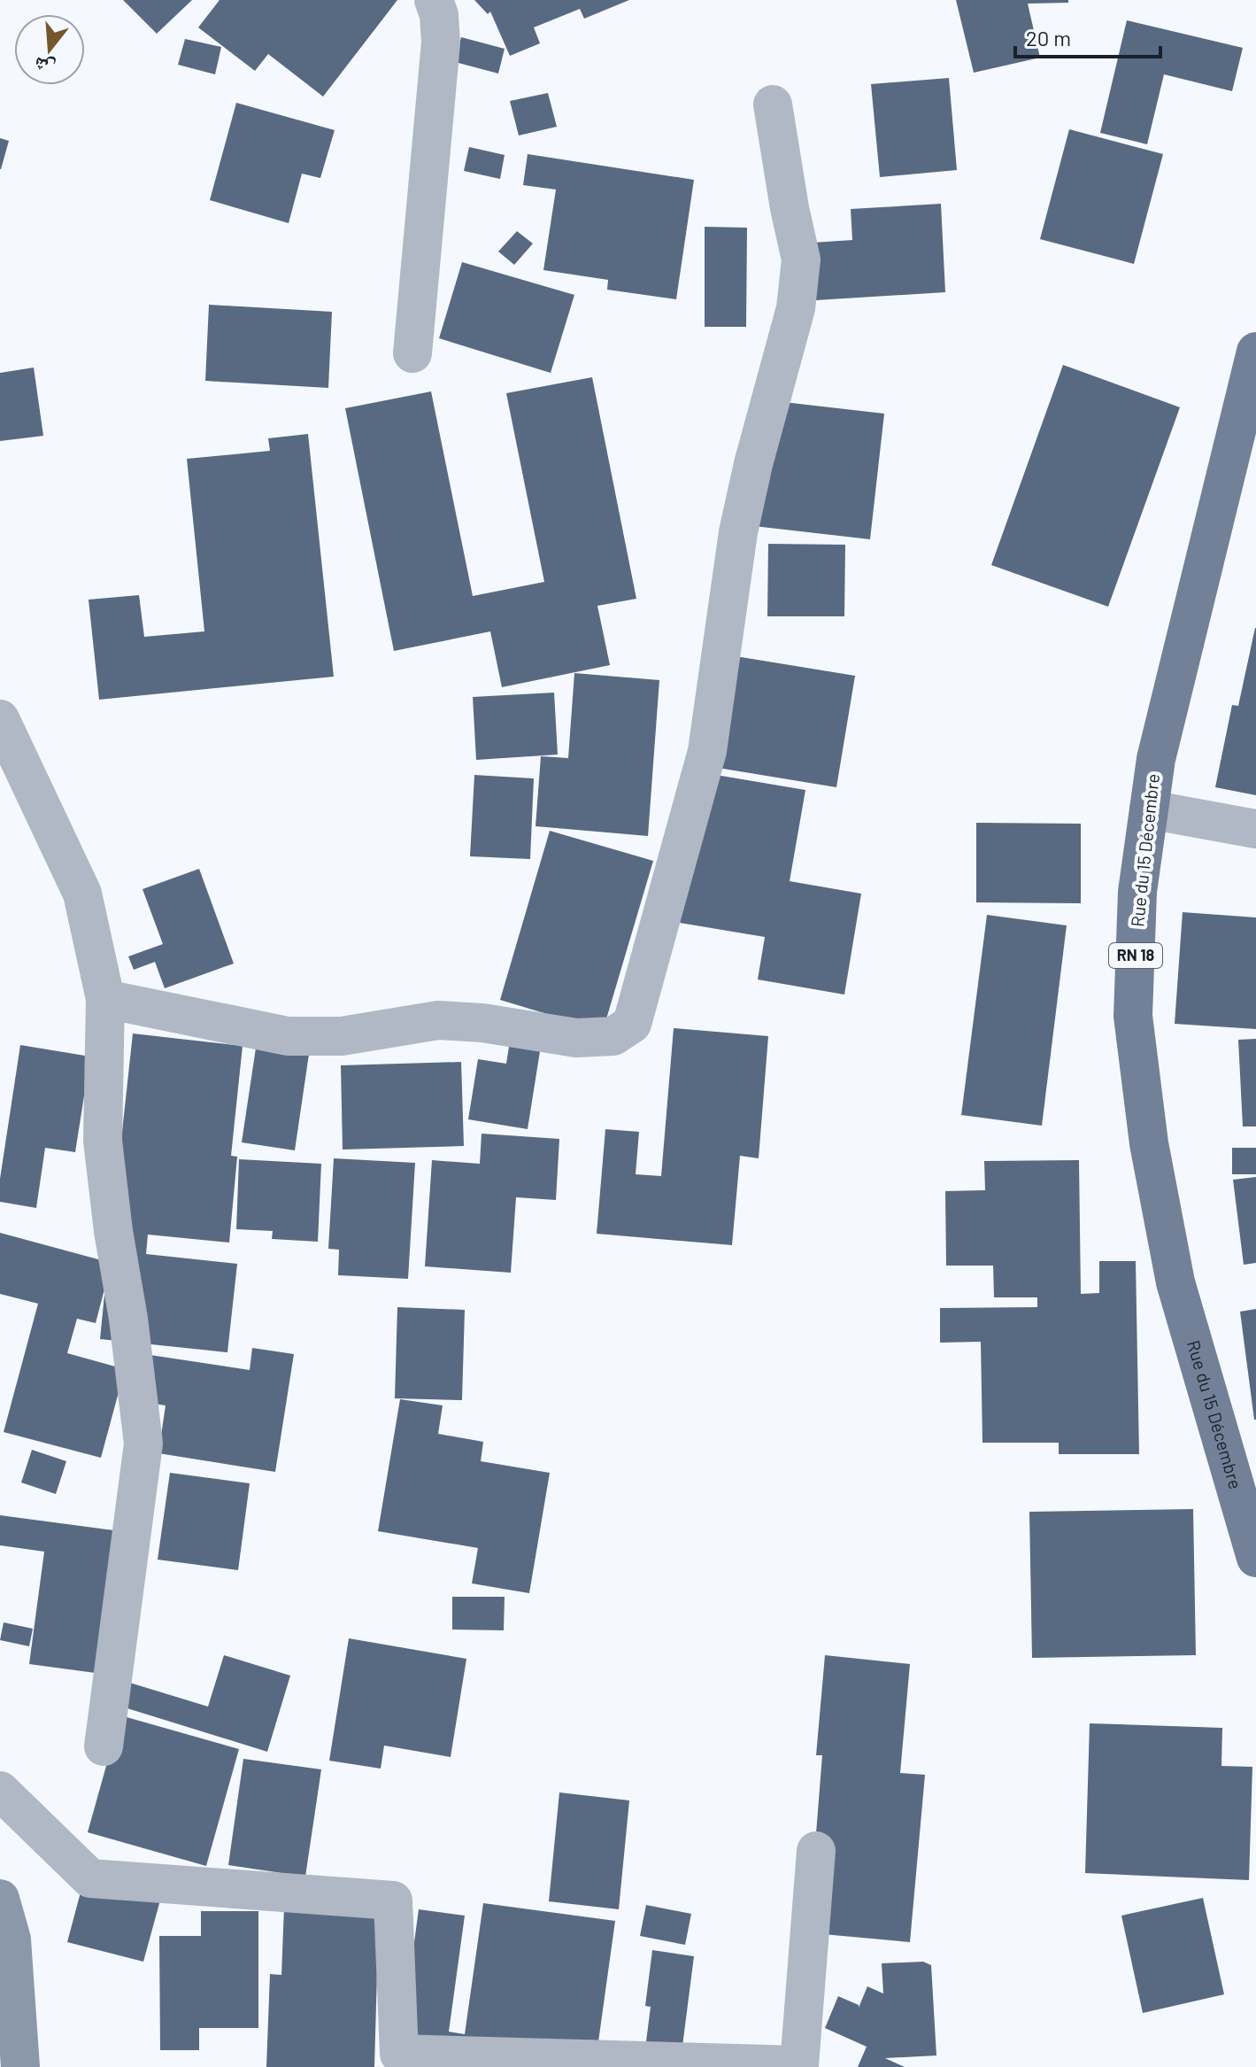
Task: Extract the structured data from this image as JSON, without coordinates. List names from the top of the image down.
{
  "streets": {
    "main road": ["Rue du 15 Décembre", "RN 18"]
  },
  "scale_bar": "20 m",
  "north": "bottom"
}
